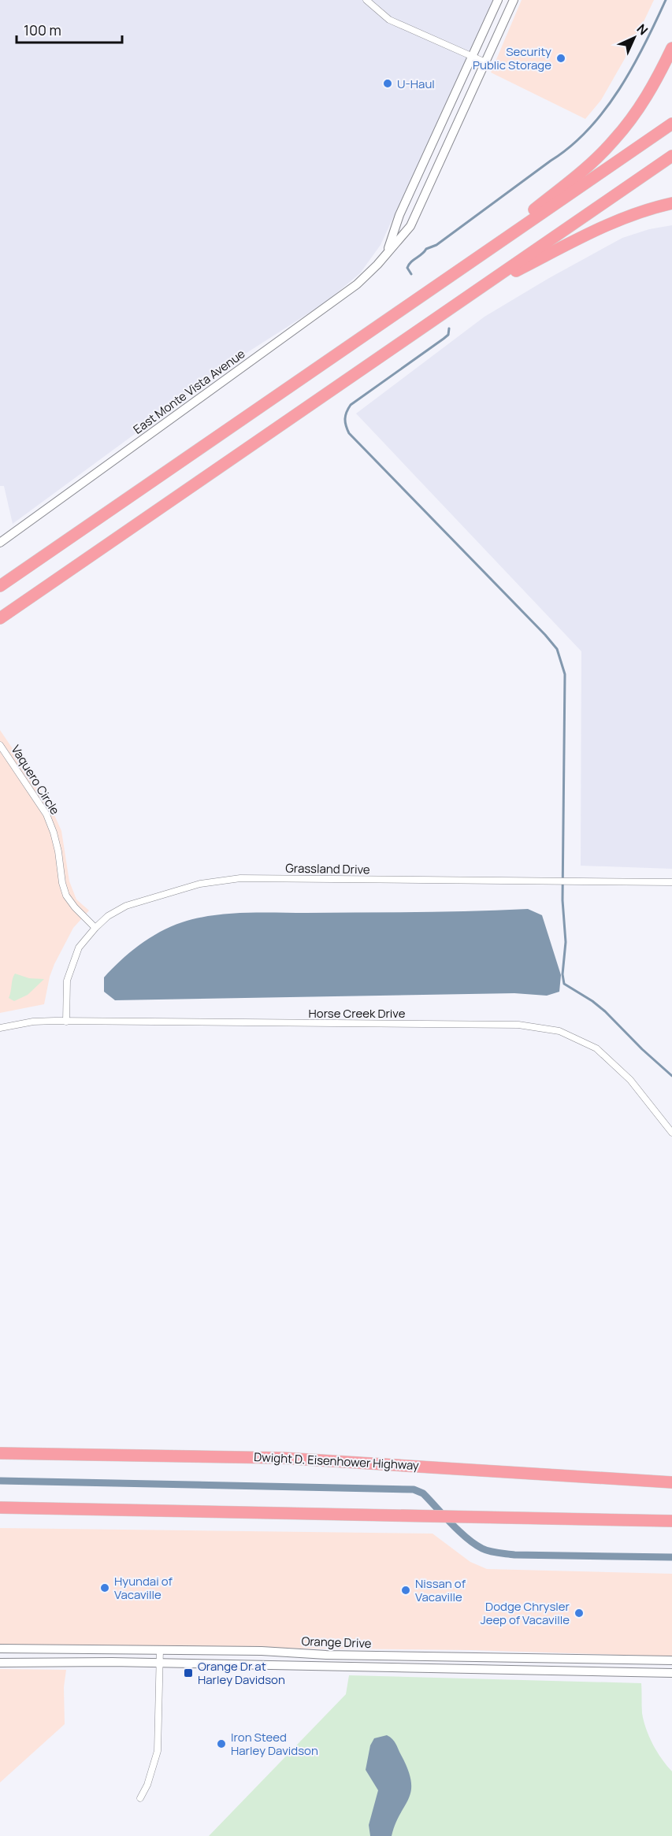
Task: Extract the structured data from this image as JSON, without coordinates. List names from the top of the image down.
{
  "streets": {
    "highway": ["Dwight D. Eisenhower Highway"],
    "street": [
      "East Monte Vista Avenue",
      "Vaquero Circle",
      "Grassland Drive",
      "Horse Creek Drive",
      "Orange Drive"
    ]
  },
  "crossings": [
    ["Vaquero Circle", "Grassland Drive"],
    ["Grassland Drive", "Horse Creek Drive"]
  ],
  "places": {
    "other": [
      "Security Public Storage",
      "U-Haul",
      "Hyundai of Vacaville",
      "Nissan of Vacaville",
      "Dodge Chrysler Jeep of Vacaville",
      "Iron Steed Harley Davidson"
    ],
    "transit": ["Orange Dr at Harley Davidson"]
  },
  "scale_bar": "100 m",
  "north": "top right"
}
